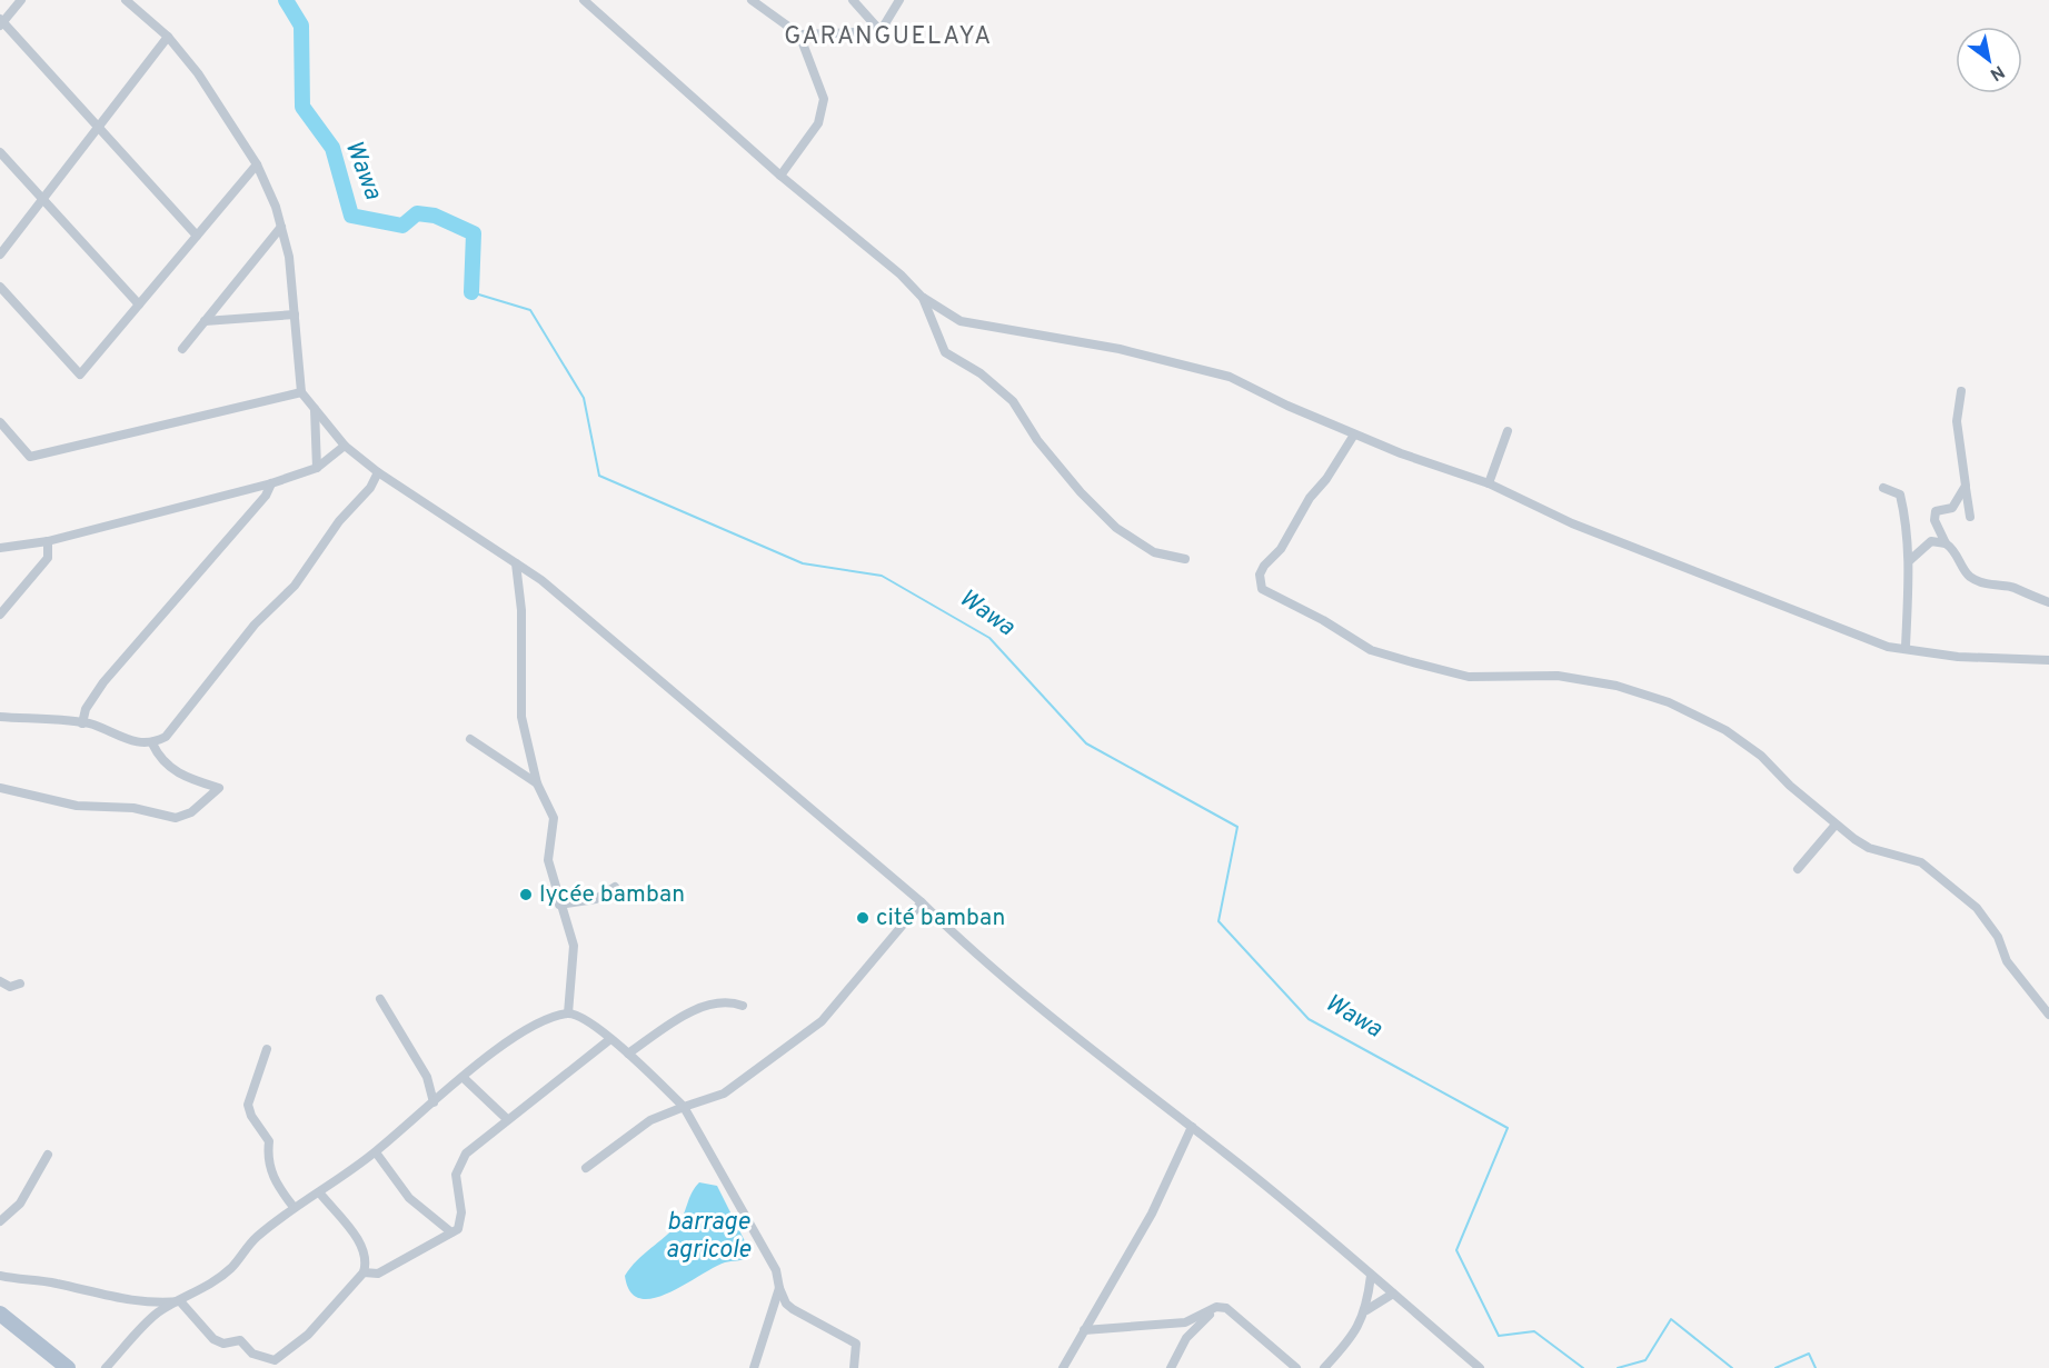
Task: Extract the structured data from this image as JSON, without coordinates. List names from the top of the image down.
{
  "districts": ["GARANGUELAYA"],
  "water": ["Wawa", "barrage agricole"],
  "places": ["lycée bamban", "cité bamban"],
  "north": "bottom right"
}
